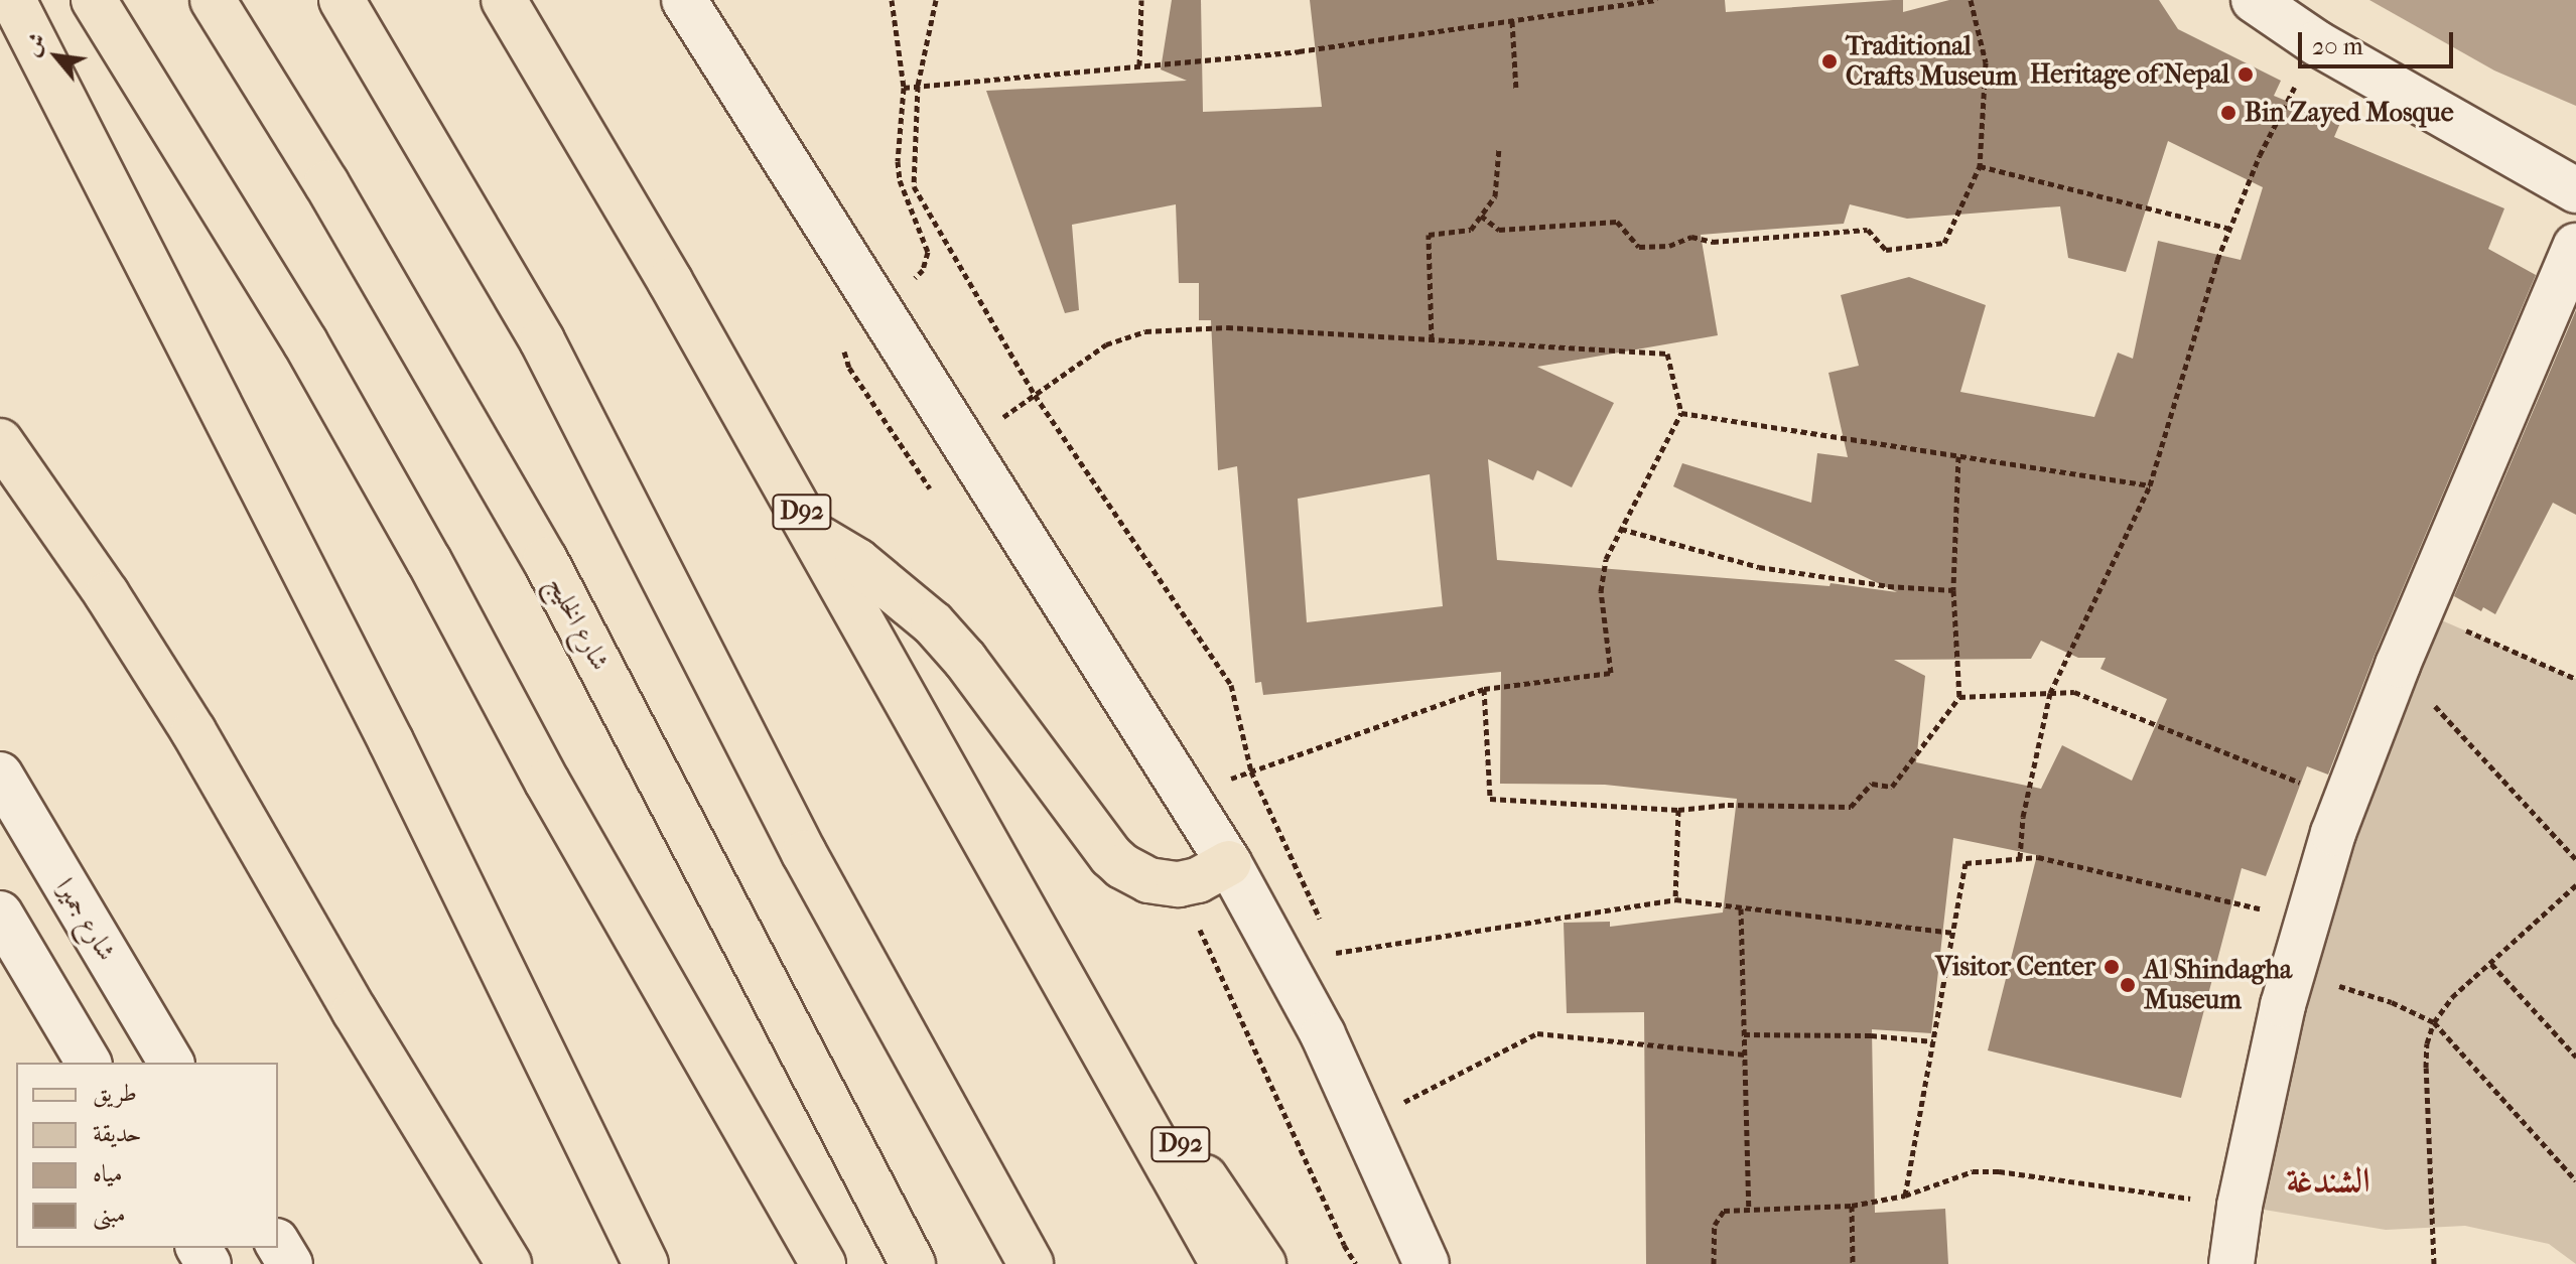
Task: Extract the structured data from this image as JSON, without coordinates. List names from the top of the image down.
{
  "streets": {
    "main road": ["D92", "شارع الخليج"],
    "street": ["شارع جميرا"]
  },
  "districts": ["الشندغة"],
  "places": [
    "Traditional Crafts Museum",
    "Heritage of Nepal",
    "Bin Zayed Mosque",
    "Visitor Center",
    "Al Shindagha Museum"
  ],
  "legend": [
    "طريق",
    "حديقة",
    "مياه",
    "مبنى"
  ],
  "scale_bar": "20 m",
  "north": "top left"
}
